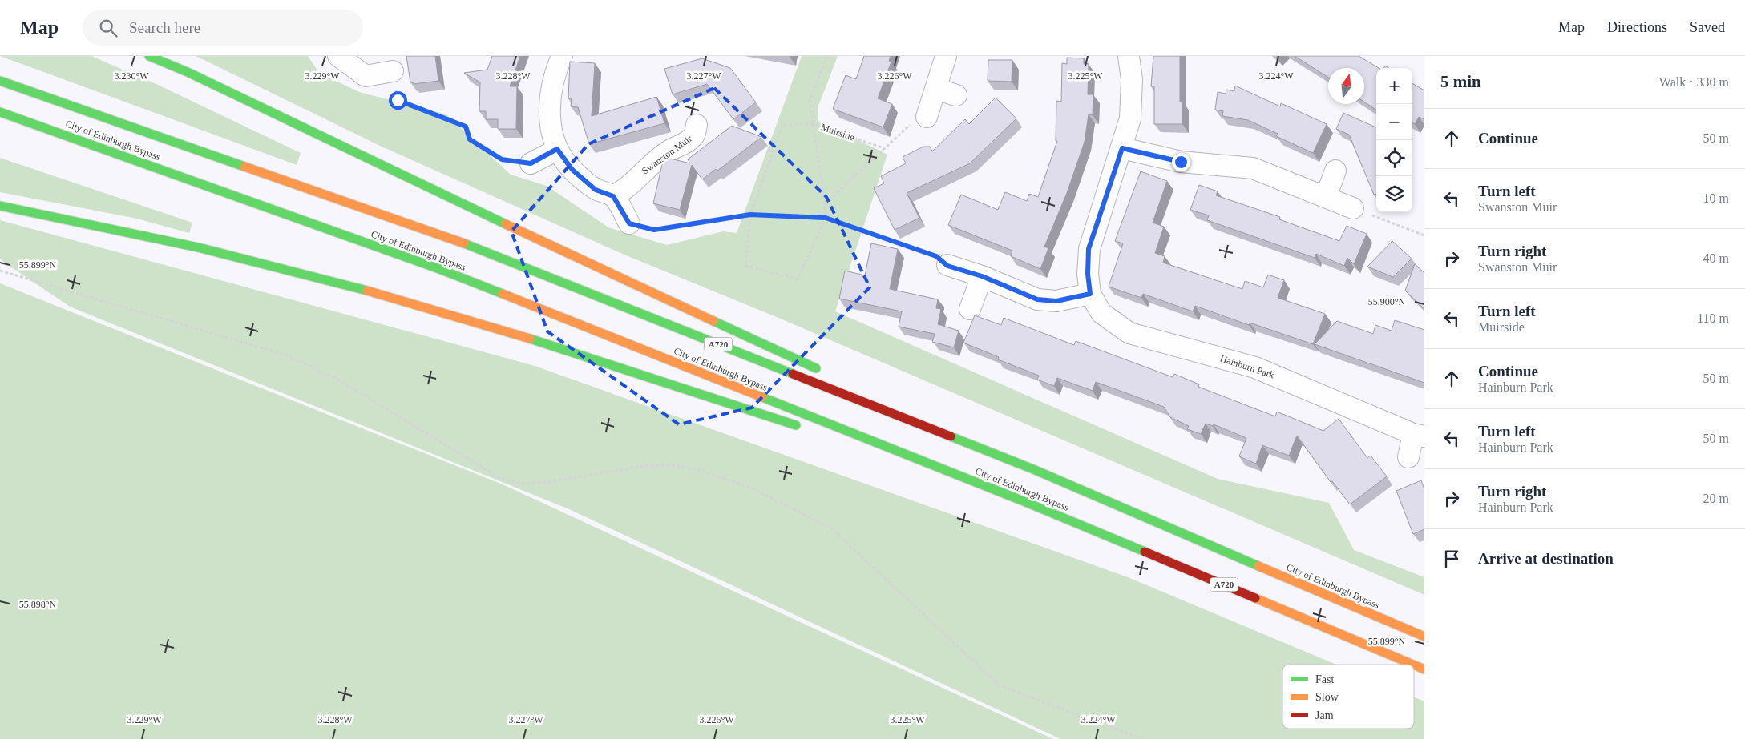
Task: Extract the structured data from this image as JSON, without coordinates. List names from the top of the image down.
{
  "streets": {
    "highway": ["City of Edinburgh Bypass", "A720"],
    "street": ["Swanston Muir", "Hainburn Park"],
    "path": ["Muirside"]
  },
  "legend": ["Fast", "Slow", "Jam"],
  "north": "top",
  "page": {
    "header": "Map",
    "search": "Search here",
    "nav": ["Map", "Directions", "Saved"],
    "heading": ["5 min", "Walk · 330 m"],
    "map_buttons": ["+", "−"],
    "list": [
      ["Continue", "50 m"],
      ["Turn left", "Swanston Muir", "10 m"],
      ["Turn right", "Swanston Muir", "40 m"],
      ["Turn left", "Muirside", "110 m"],
      ["Continue", "Hainburn Park", "50 m"],
      ["Turn left", "Hainburn Park", "50 m"],
      ["Turn right", "Hainburn Park", "20 m"],
      "Arrive at destination"
    ]
  },
  "coordinates": [
    "3.230°W",
    "3.229°W",
    "3.228°W",
    "3.227°W",
    "3.226°W",
    "3.225°W",
    "3.224°W",
    "55.899°N",
    "55.900°N",
    "55.898°N"
  ]
}
